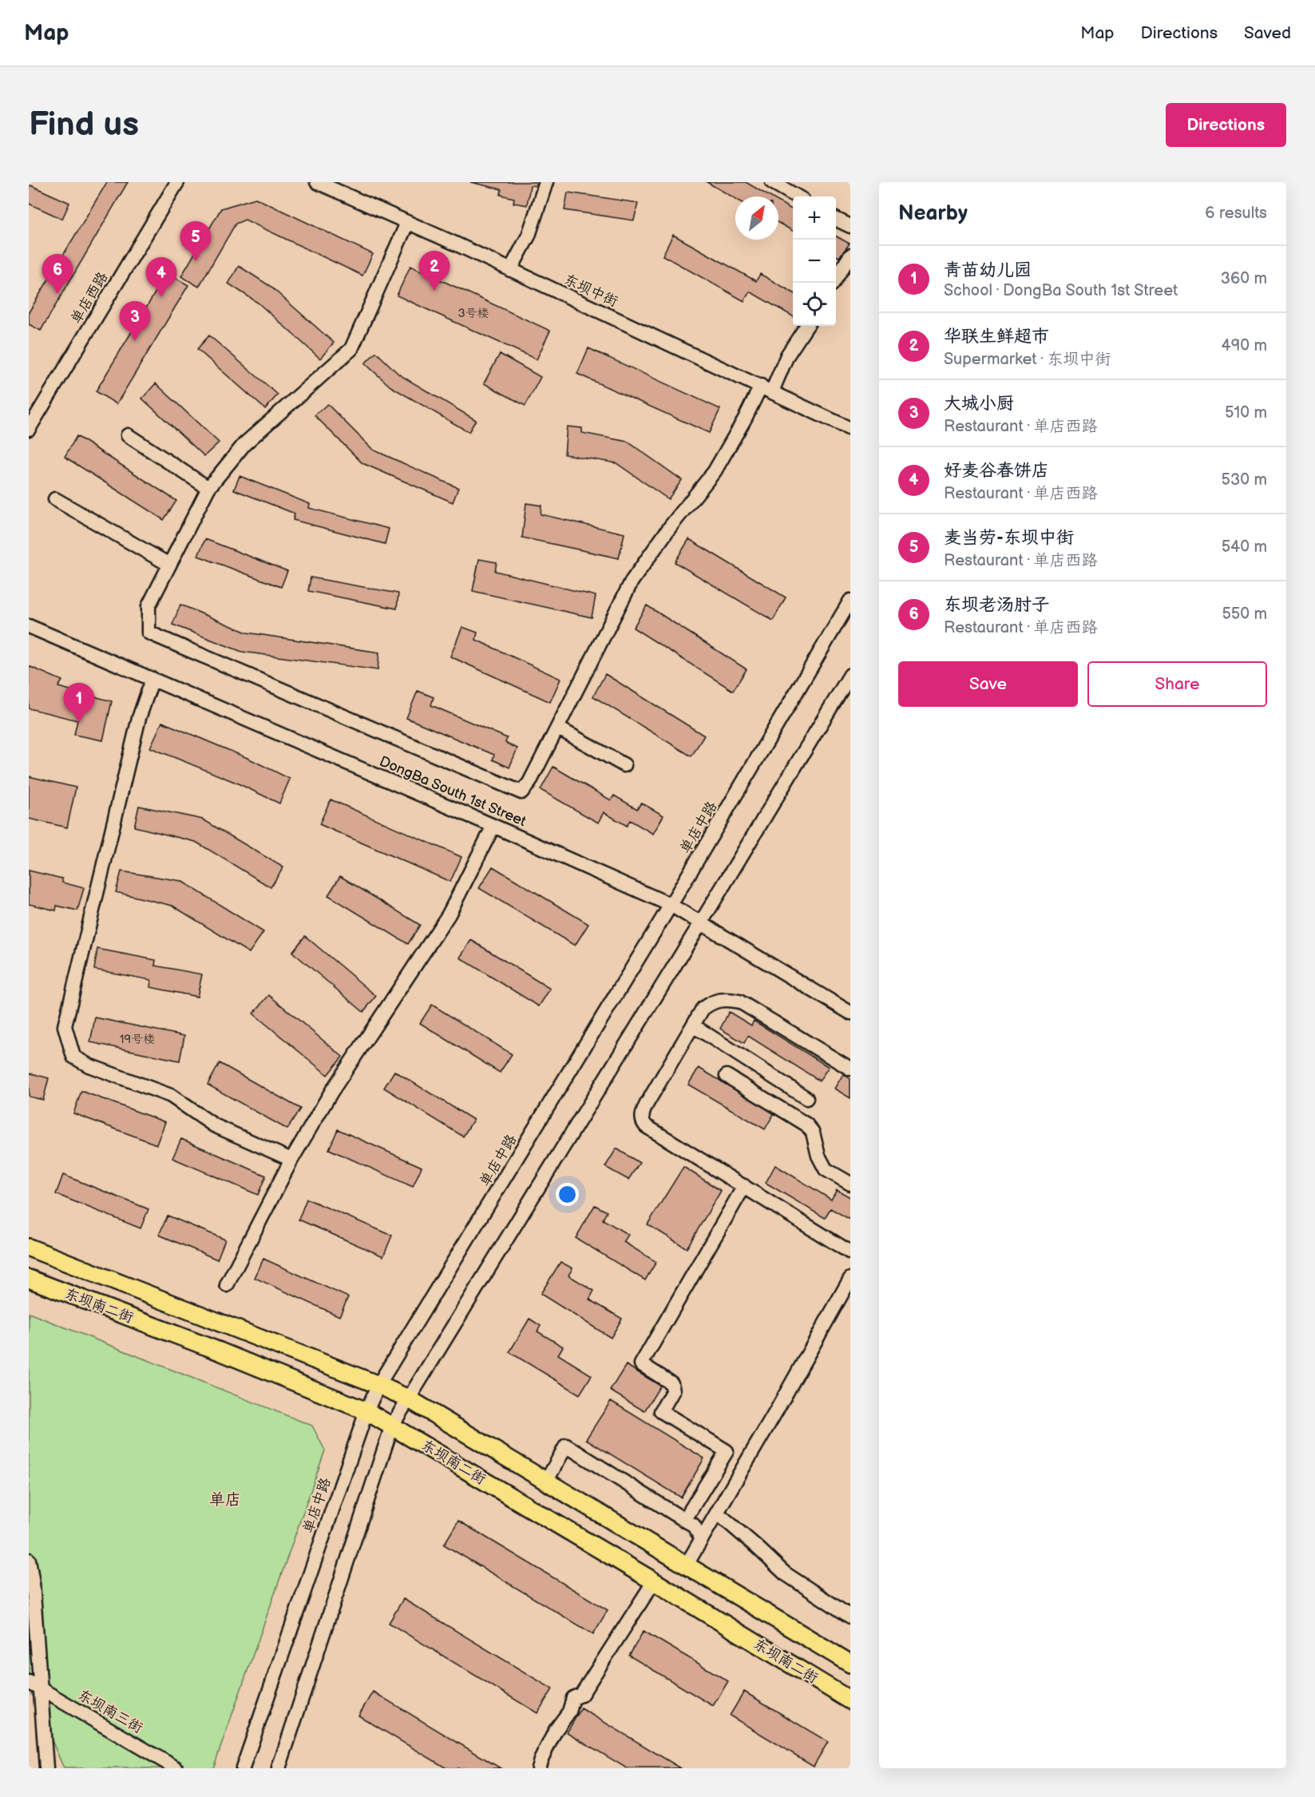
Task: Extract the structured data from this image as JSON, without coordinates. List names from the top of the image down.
{
  "streets": {
    "main road": ["东坝南二街"],
    "street": [
      "东坝中街",
      "单店西路",
      "DongBa South 1st Street",
      "单店中路",
      "东坝南三街"
    ]
  },
  "crossings": [
    ["DongBa South 1st Street", "单店中路"],
    ["单店中路", "东坝南二街"]
  ],
  "districts": ["单店"],
  "house_numbers": ["3号楼", "19号楼"],
  "north": "top right",
  "page": {
    "header": "Map",
    "nav": ["Map", "Directions", "Saved"],
    "buttons": [
      "Directions",
      ["Save", "Share"]
    ],
    "title": "Find us",
    "heading": ["Nearby", "6 results"],
    "map_buttons": ["+", "−"],
    "pins": [
      "5",
      "2",
      "6",
      "4",
      "3",
      "1"
    ],
    "list": [
      {
        "mark": "1",
        "name": "青苗幼儿园",
        "note": "School · DongBa South 1st Street",
        "value": "360 m"
      },
      {
        "mark": "2",
        "name": "华联生鲜超市",
        "note": "Supermarket · 东坝中街",
        "value": "490 m"
      },
      {
        "mark": "3",
        "name": "大城小厨",
        "note": "Restaurant · 单店西路",
        "value": "510 m"
      },
      {
        "mark": "4",
        "name": "好麦谷春饼店",
        "note": "Restaurant · 单店西路",
        "value": "530 m"
      },
      {
        "mark": "5",
        "name": "麦当劳-东坝中街",
        "note": "Restaurant · 单店西路",
        "value": "540 m"
      },
      {
        "mark": "6",
        "name": "东坝老汤肘子",
        "note": "Restaurant · 单店西路",
        "value": "550 m"
      }
    ]
  }
}
